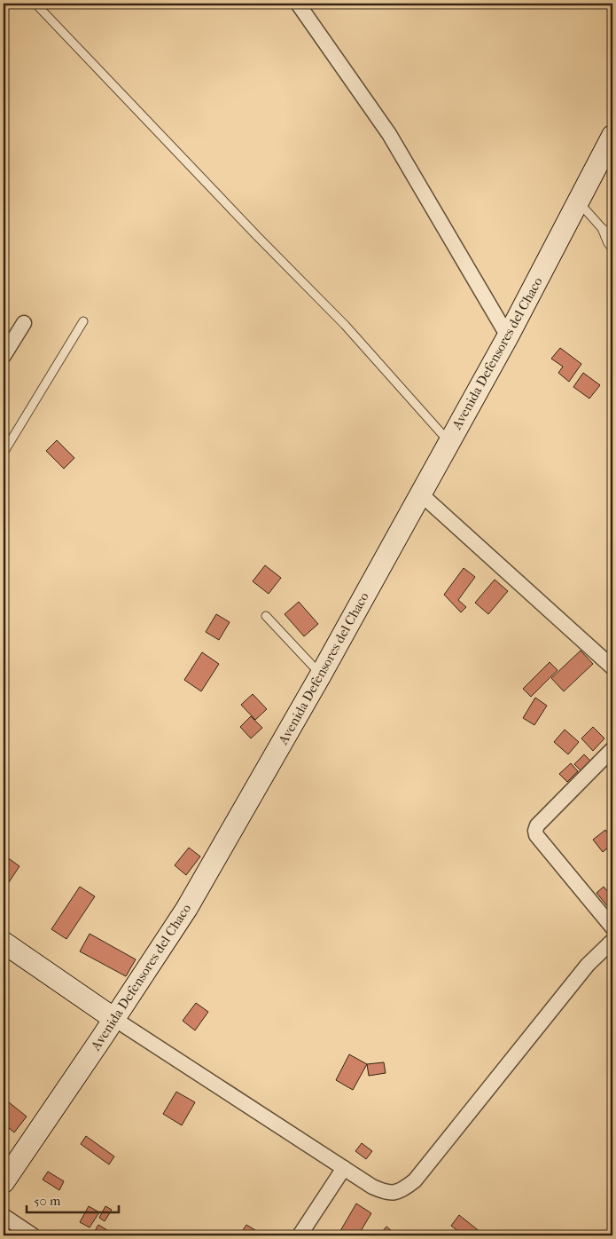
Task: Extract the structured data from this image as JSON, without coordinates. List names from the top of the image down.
{
  "streets": {
    "main road": ["Avenida Defensores del Chaco"]
  },
  "scale_bar": "50 m"
}
